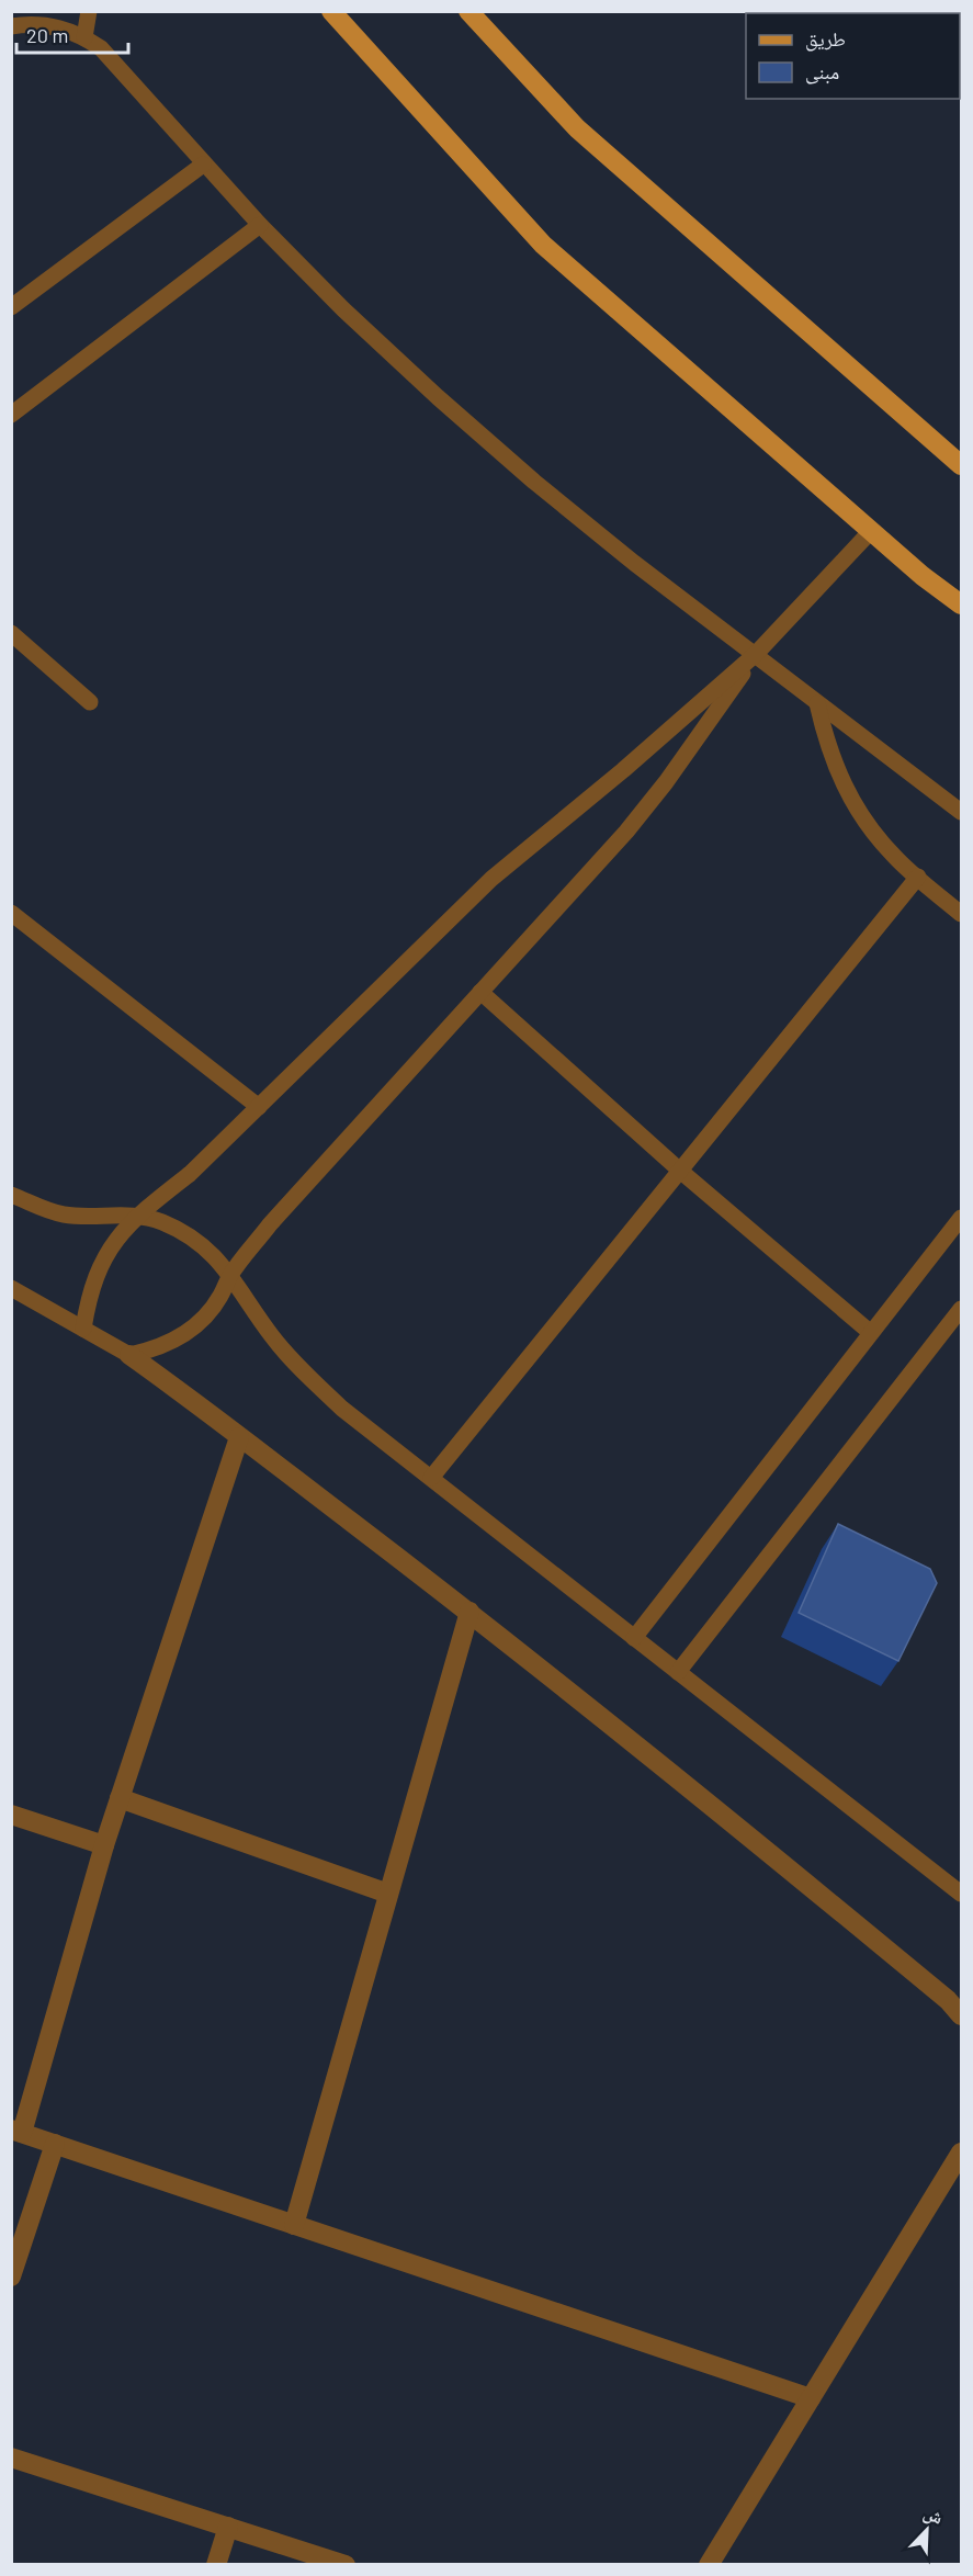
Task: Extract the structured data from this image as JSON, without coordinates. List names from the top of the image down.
{
  "legend": ["طريق", "مبنى"],
  "scale_bar": "20 m",
  "north": "top right"
}
